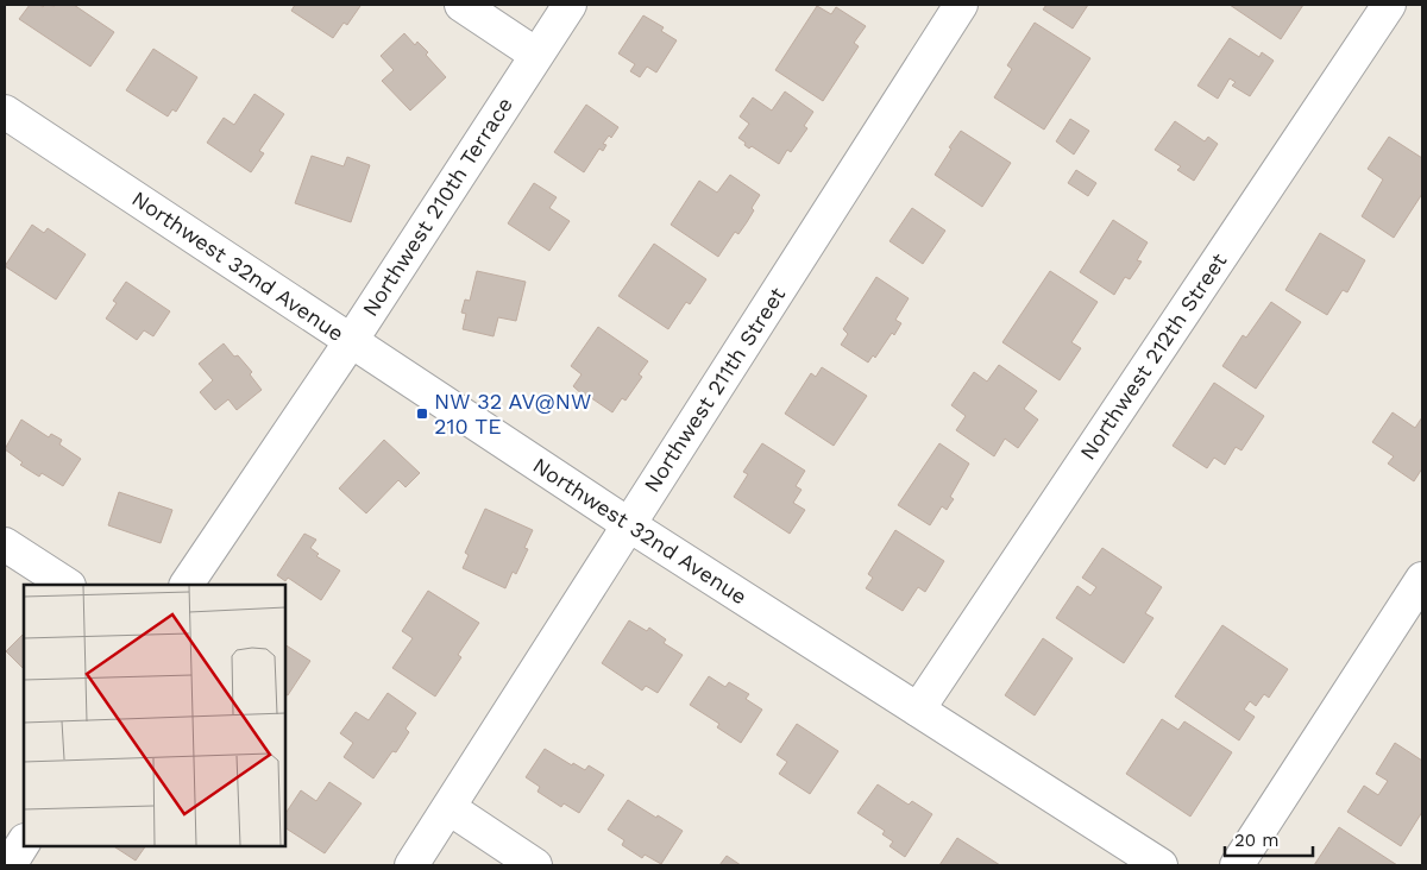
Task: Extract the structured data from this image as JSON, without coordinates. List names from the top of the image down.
{
  "streets": {
    "street": [
      "Northwest 210th Terrace",
      "Northwest 32nd Avenue",
      "Northwest 212th Street",
      "Northwest 211th Street"
    ]
  },
  "crossings": [
    ["Northwest 210th Terrace", "Northwest 32nd Avenue"],
    ["Northwest 32nd Avenue", "Northwest 212th Street"],
    ["Northwest 32nd Avenue", "Northwest 211th Street"]
  ],
  "places": {
    "transit": ["NW 32 AV@NW 210 TE"]
  },
  "scale_bar": "20 m"
}
